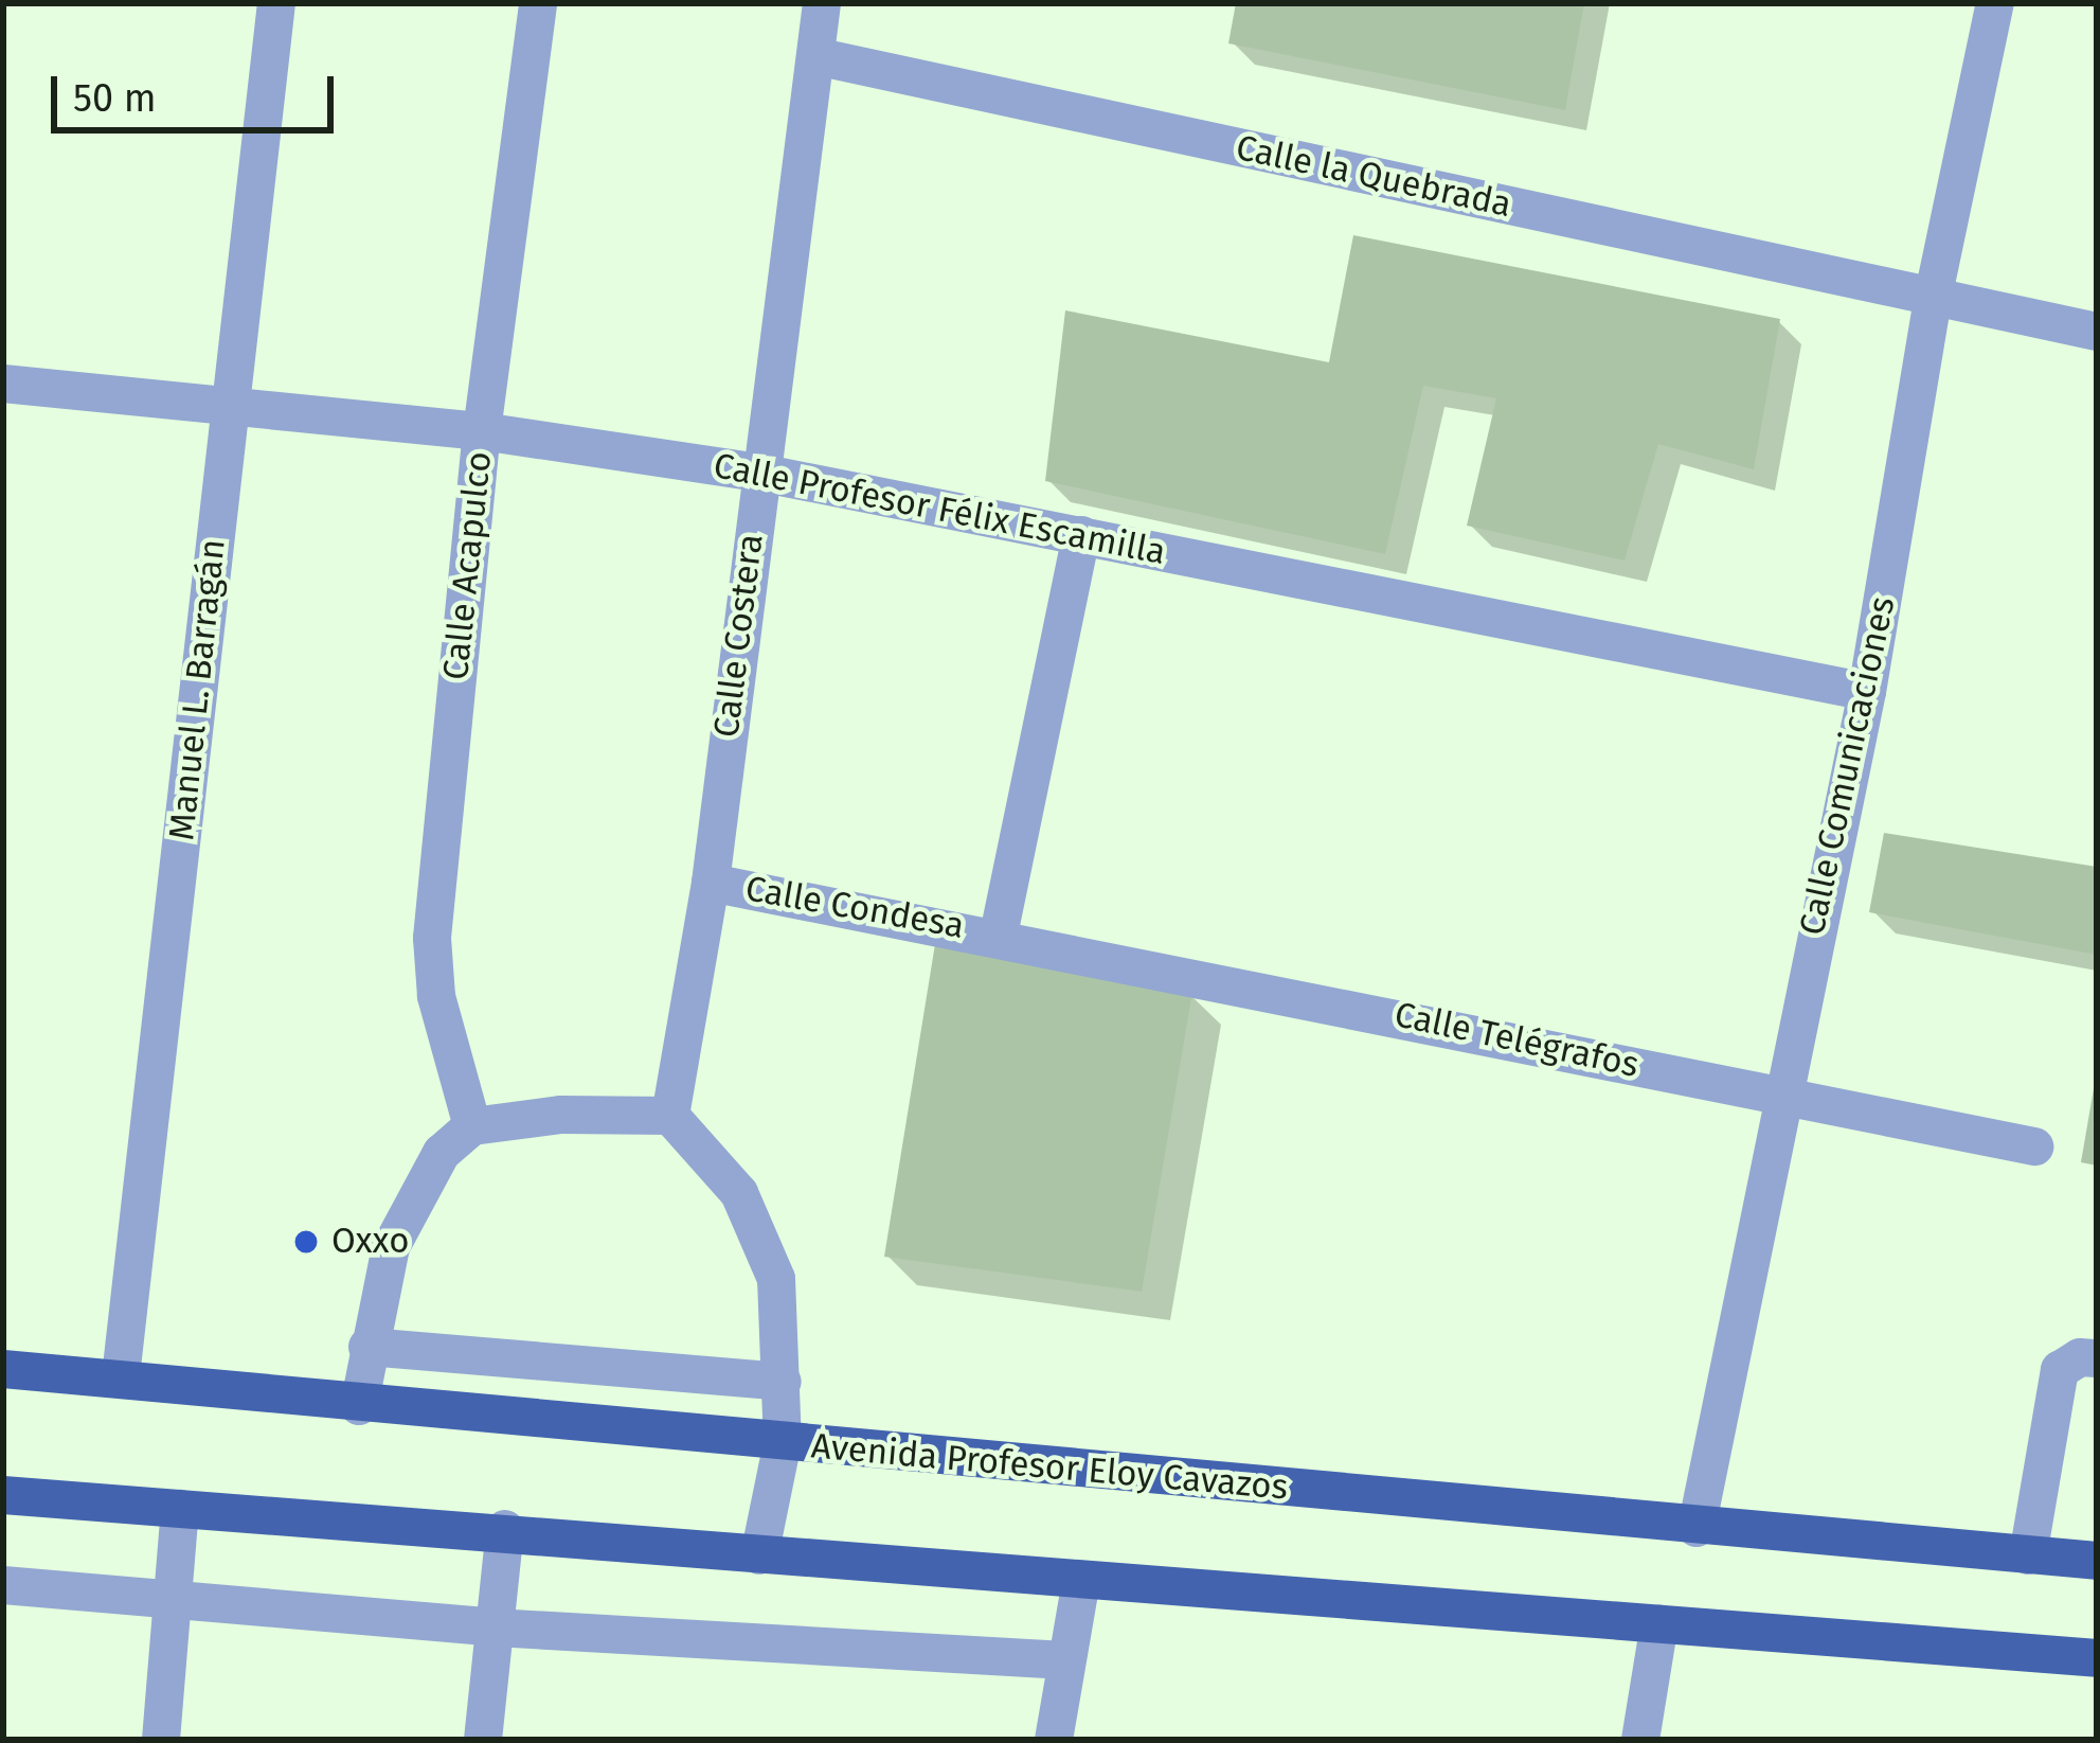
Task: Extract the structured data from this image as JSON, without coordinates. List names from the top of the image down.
{
  "streets": {
    "main road": ["Avenida Profesor Eloy Cavazos"],
    "street": [
      "Calle la Quebrada",
      "Calle Profesor Félix Escamilla",
      "Calle Acapulco",
      "Calle Costera",
      "Manuel L. Barragán",
      "Calle Comunicaciones",
      "Calle Condesa",
      "Calle Telégrafos"
    ]
  },
  "crossings": [
    ["Calle la Quebrada", "Calle Costera"],
    ["Calle la Quebrada", "Calle Comunicaciones"],
    ["Calle Profesor Félix Escamilla", "Calle Acapulco"],
    ["Calle Profesor Félix Escamilla", "Calle Costera"],
    ["Calle Profesor Félix Escamilla", "Manuel L. Barragán"],
    ["Calle Profesor Félix Escamilla", "Calle Comunicaciones"],
    ["Calle Costera", "Calle Condesa"],
    ["Manuel L. Barragán", "Avenida Profesor Eloy Cavazos"],
    ["Calle Comunicaciones", "Calle Telégrafos"],
    ["Calle Comunicaciones", "Avenida Profesor Eloy Cavazos"],
    ["Calle Condesa", "Calle Telégrafos"]
  ],
  "places": ["Oxxo"],
  "scale_bar": "50 m"
}
